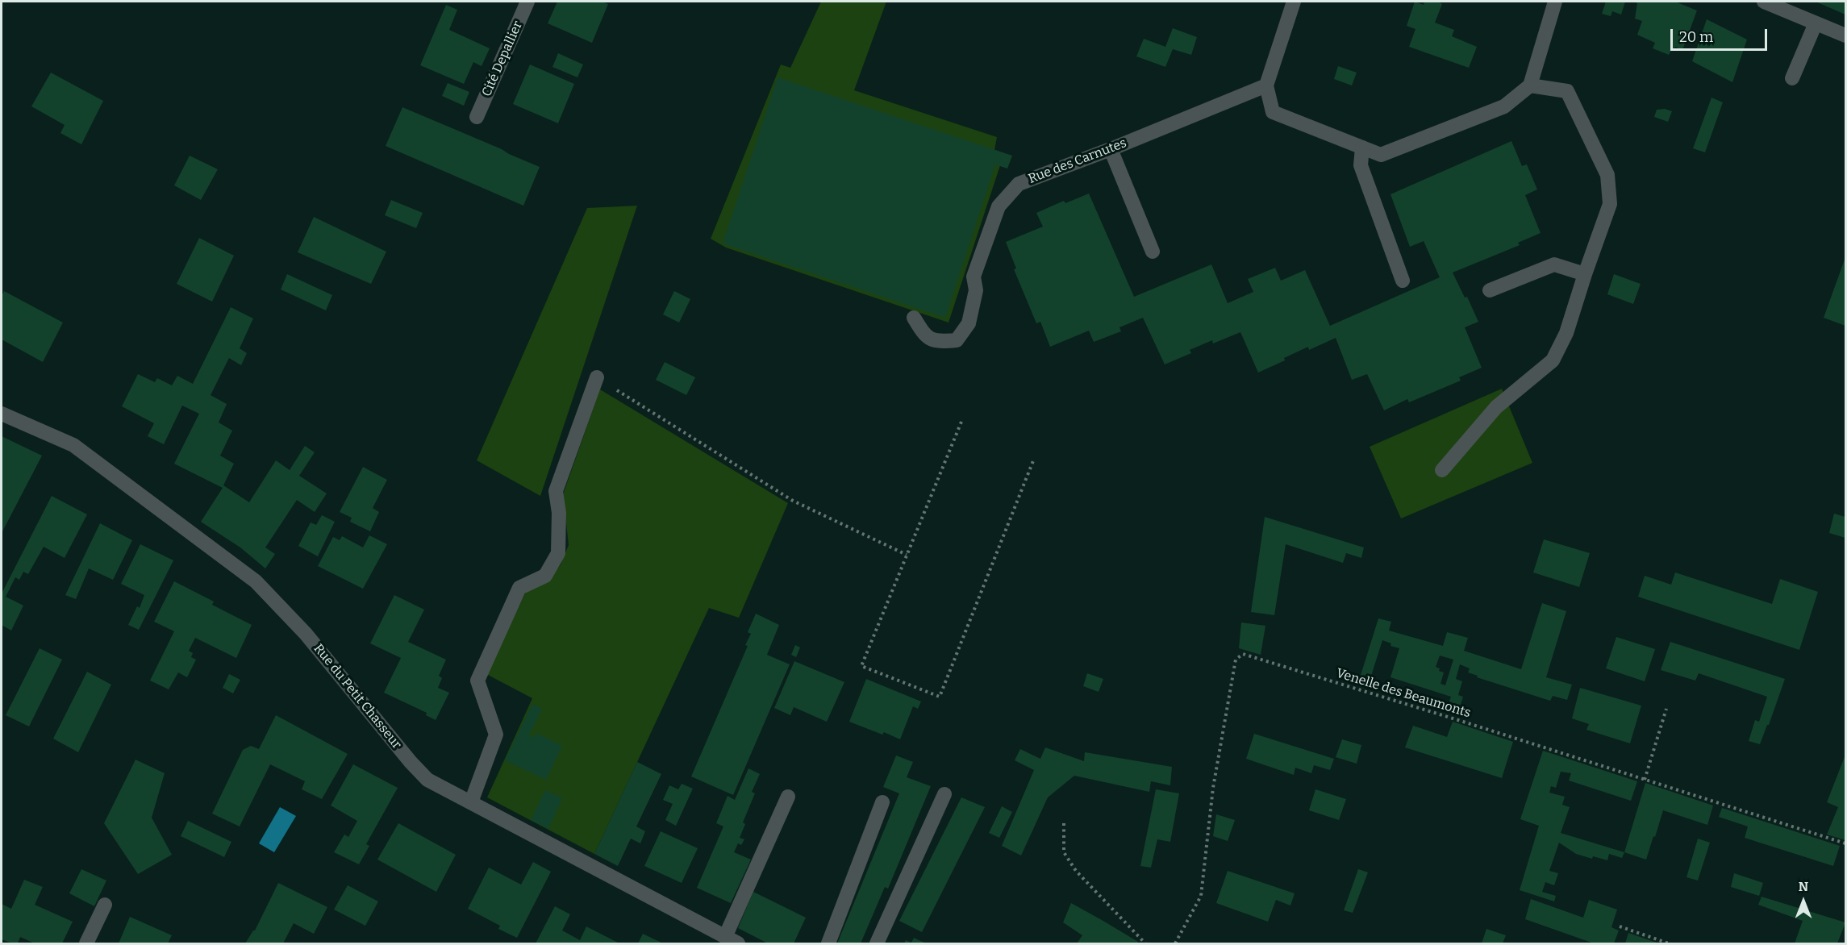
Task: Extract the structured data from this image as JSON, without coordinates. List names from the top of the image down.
{
  "streets": {
    "street": ["Cité Depallier", "Rue des Carnutes", "Rue du Petit Chasseur"],
    "path": ["Venelle des Beaumonts"]
  },
  "scale_bar": "20 m",
  "north": "top"
}
